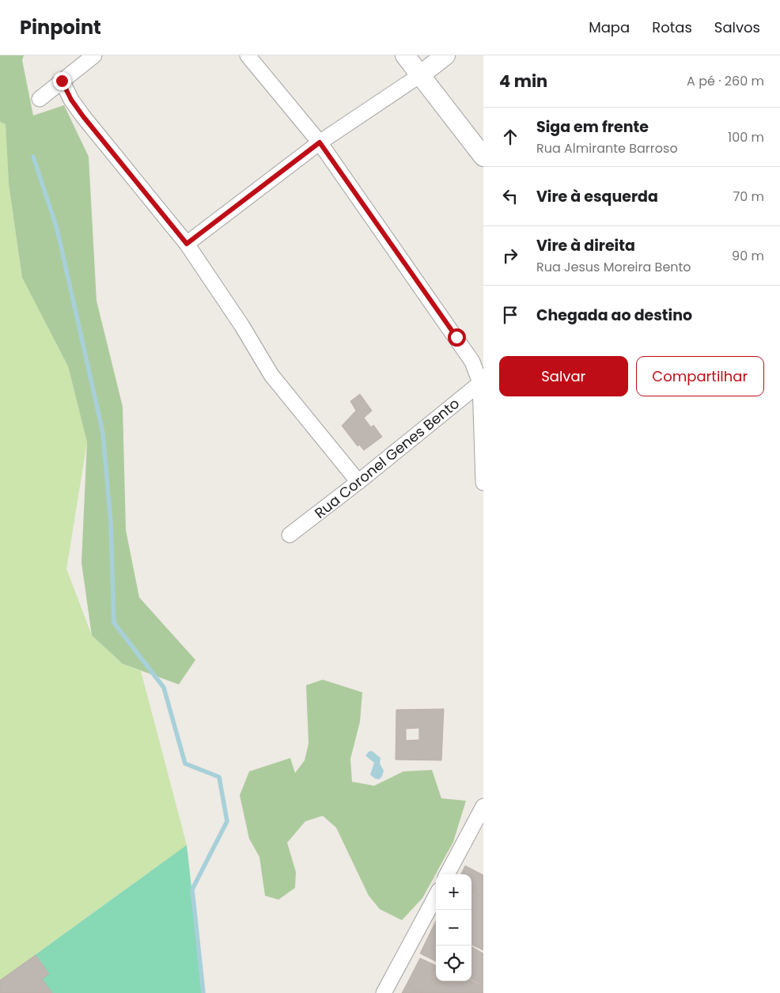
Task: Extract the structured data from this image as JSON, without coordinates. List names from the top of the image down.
{
  "streets": {
    "street": ["Rua Coronel Genes Bento"]
  },
  "page": {
    "header": "Pinpoint",
    "nav": ["Mapa", "Rotas", "Salvos"],
    "heading": ["4 min", "A pé · 260 m"],
    "list": [
      ["Siga em frente", "Rua Almirante Barroso", "100 m"],
      ["Vire à esquerda", "70 m"],
      ["Vire à direita", "Rua Jesus Moreira Bento", "90 m"],
      "Chegada ao destino"
    ],
    "buttons": ["Salvar", "Compartilhar"],
    "map_buttons": ["+", "−"]
  }
}
